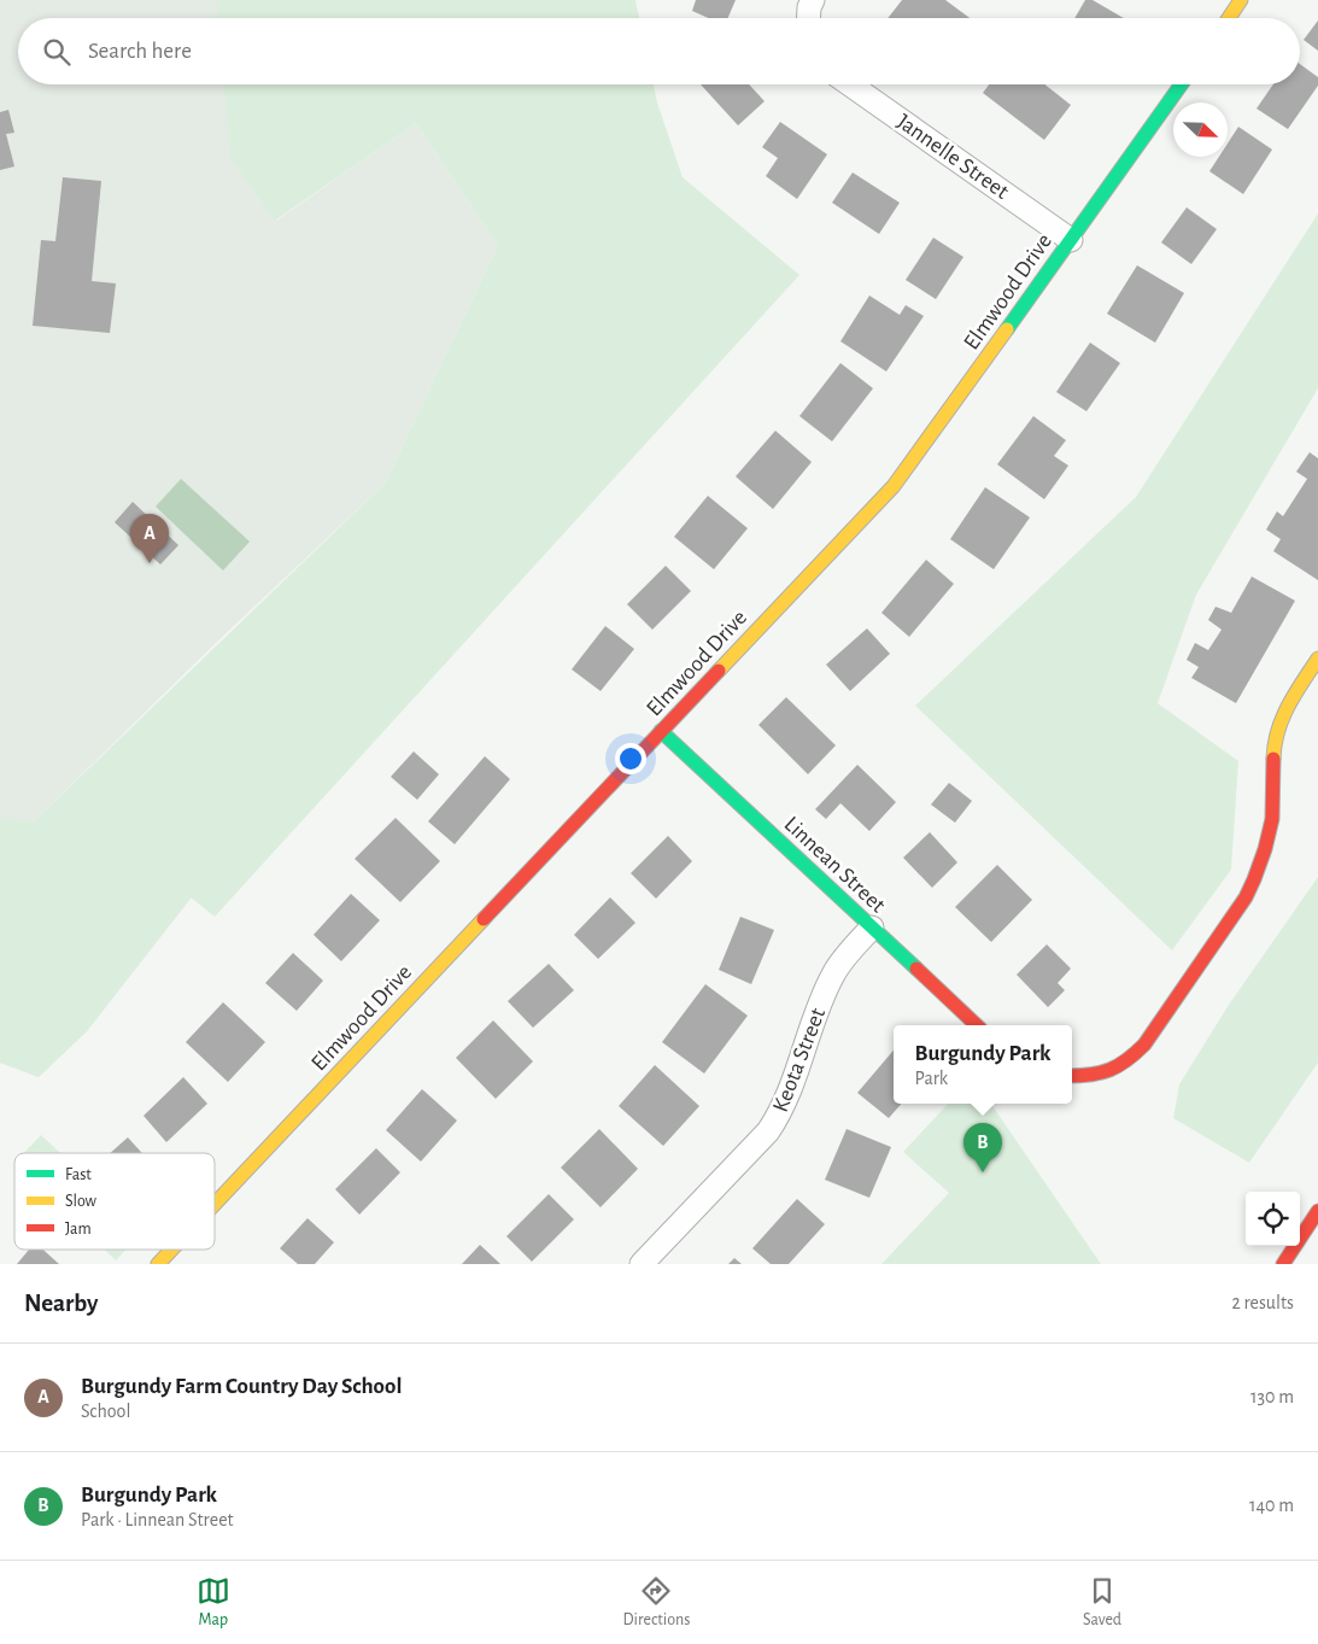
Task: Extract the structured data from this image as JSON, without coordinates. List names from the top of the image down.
{
  "streets": {
    "main road": ["Elmwood Drive", "Linnean Street"],
    "street": ["Jannelle Street", "Keota Street"]
  },
  "crossings": [
    ["Jannelle Street", "Elmwood Drive"],
    ["Elmwood Drive", "Linnean Street"],
    ["Linnean Street", "Keota Street"]
  ],
  "legend": ["Fast", "Slow", "Jam"],
  "north": "bottom right",
  "page": {
    "search": "Search here",
    "pins": ["A", "B"],
    "popup": ["Burgundy Park", "Park"],
    "heading": ["Nearby", "2 results"],
    "list": [
      {
        "mark": "A",
        "name": "Burgundy Farm Country Day School",
        "note": "School",
        "value": "130 m"
      },
      {
        "mark": "B",
        "name": "Burgundy Park",
        "note": "Park · Linnean Street",
        "value": "140 m"
      }
    ],
    "nav": ["Map", "Directions", "Saved"]
  }
}
